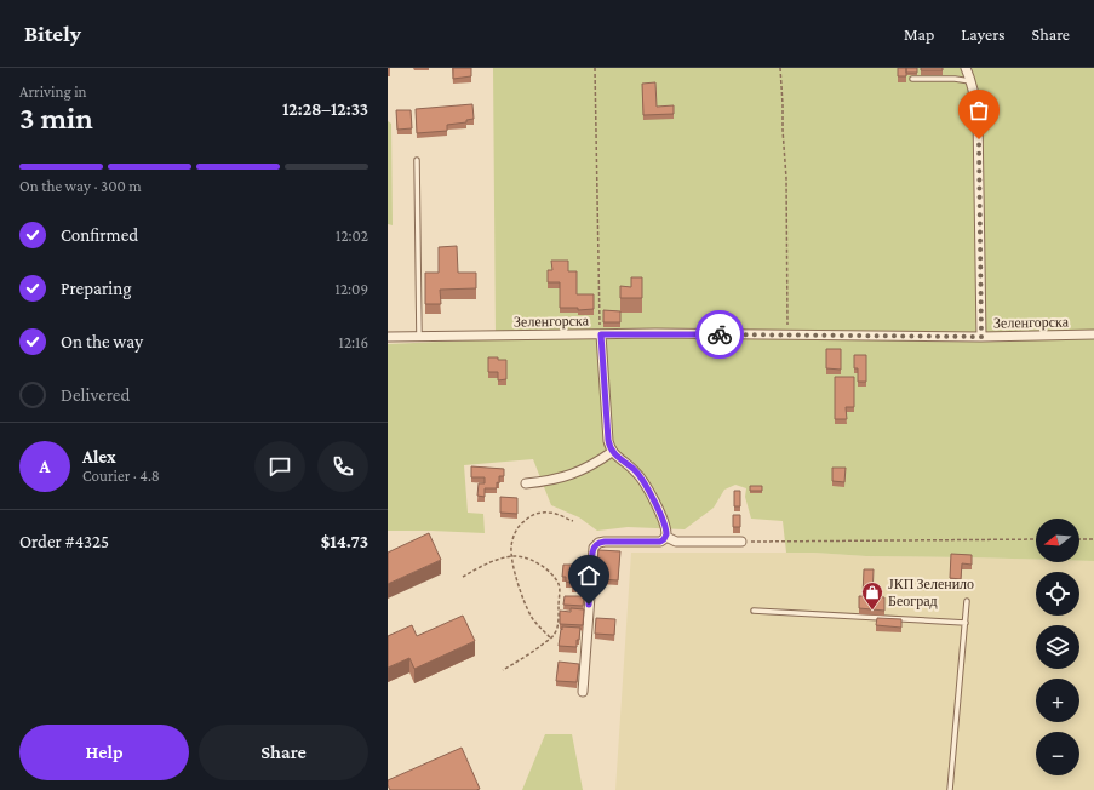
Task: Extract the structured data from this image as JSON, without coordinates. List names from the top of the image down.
{
  "streets": {
    "street": ["Зеленгорска"]
  },
  "places": {
    "shop": ["ЈКП Зеленило Београд"]
  },
  "north": "left",
  "page": {
    "header": "Bitely",
    "nav": ["Map", "Layers", "Share"],
    "heading": ["3 min", "Arriving in", "12:28–12:33"],
    "panel": [
      "Alex",
      "Courier · 4.8",
      "Order #4325",
      "$14.73"
    ],
    "bar": "On the way · 300 m",
    "list": [
      ["Confirmed", "12:02"],
      ["Preparing", "12:09"],
      ["On the way", "12:16"],
      "Delivered"
    ],
    "round": "A",
    "map_buttons": ["+", "−"],
    "buttons": ["Help", "Share"]
  }
}
